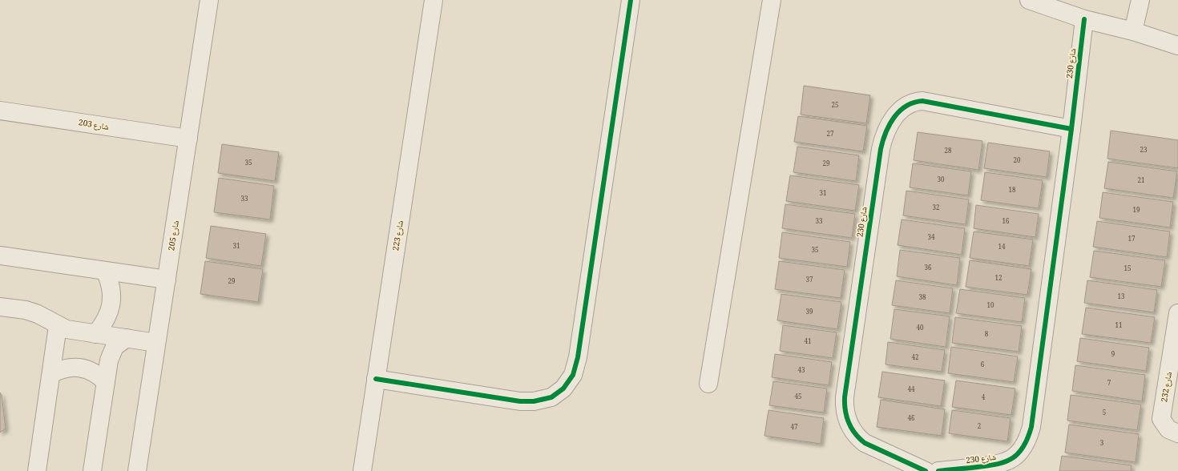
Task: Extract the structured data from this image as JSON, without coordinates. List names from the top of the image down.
{
  "streets": {
    "street": [
      "شارع 230",
      "شارع 203",
      "شارع 205",
      "شارع 223",
      "شارع 232"
    ]
  },
  "crossings": [
    ["شارع 203", "شارع 205"]
  ],
  "house_numbers": [
    "25",
    "27",
    "23",
    "28",
    "20",
    "35",
    "29",
    "30",
    "21",
    "18",
    "31",
    "33",
    "32",
    "19",
    "33",
    "16",
    "34",
    "17",
    "31",
    "14",
    "35",
    "36",
    "15",
    "12",
    "37",
    "29",
    "13",
    "38",
    "10",
    "39",
    "11",
    "40",
    "8",
    "41",
    "9",
    "42",
    "6",
    "43",
    "7",
    "44",
    "45",
    "4",
    "5",
    "46",
    "2",
    "47",
    "3"
  ]
}
